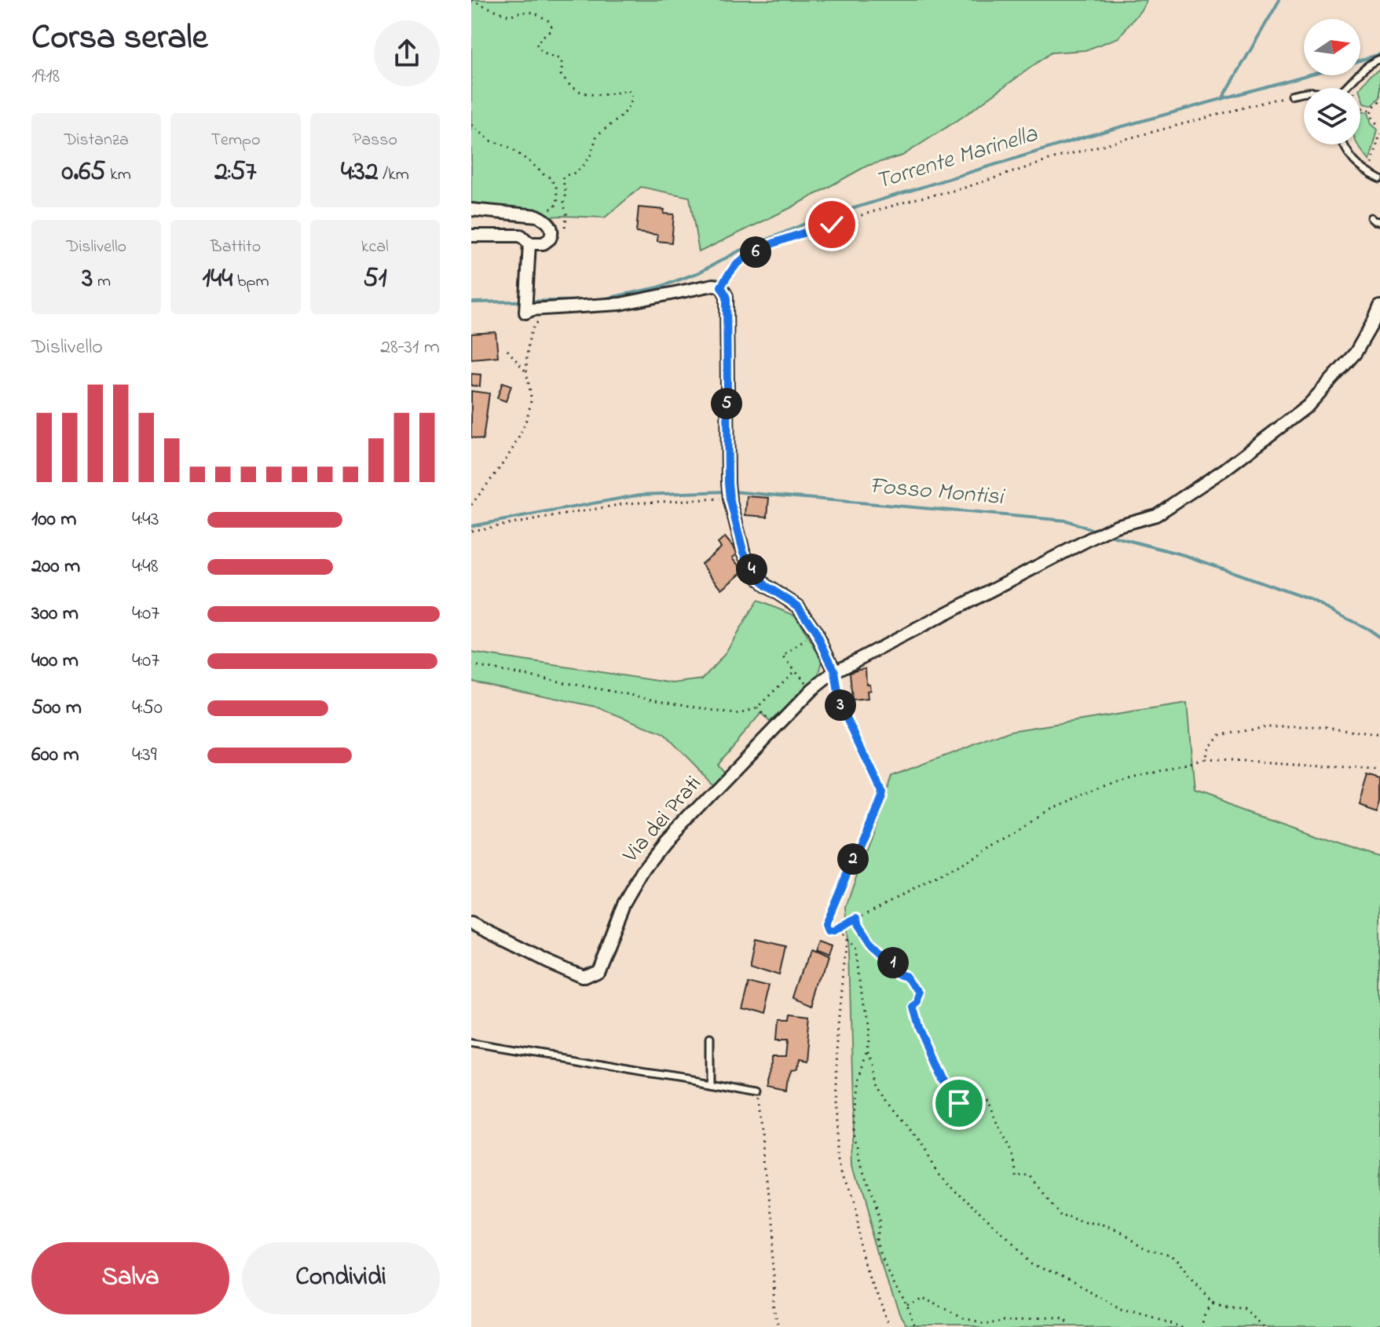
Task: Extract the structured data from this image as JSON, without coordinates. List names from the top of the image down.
{
  "streets": {
    "street": ["Via dei Prati"]
  },
  "water": ["Torrente Marinella", "Fosso Montisi"],
  "north": "right",
  "page": {
    "heading": ["Corsa serale", "19:18"],
    "stats": [
      ["Distanza", "0.65 km"],
      ["Tempo", "2:57"],
      ["Passo", "4:32 /km"],
      ["Dislivello", "3 m"],
      ["Battito", "144 bpm"],
      ["kcal", "51"]
    ],
    "pins": [
      "6",
      "5",
      "4",
      "3",
      "2",
      "1"
    ],
    "chart": ["Dislivello", "28–31 m"],
    "list": [
      {
        "name": "100 m",
        "note": "4:43"
      },
      {
        "name": "200 m",
        "note": "4:48"
      },
      {
        "name": "300 m",
        "note": "4:07"
      },
      {
        "name": "400 m",
        "note": "4:07"
      },
      {
        "name": "500 m",
        "note": "4:50"
      },
      {
        "name": "600 m",
        "note": "4:39"
      }
    ],
    "buttons": ["Salva", "Condividi"]
  }
}
